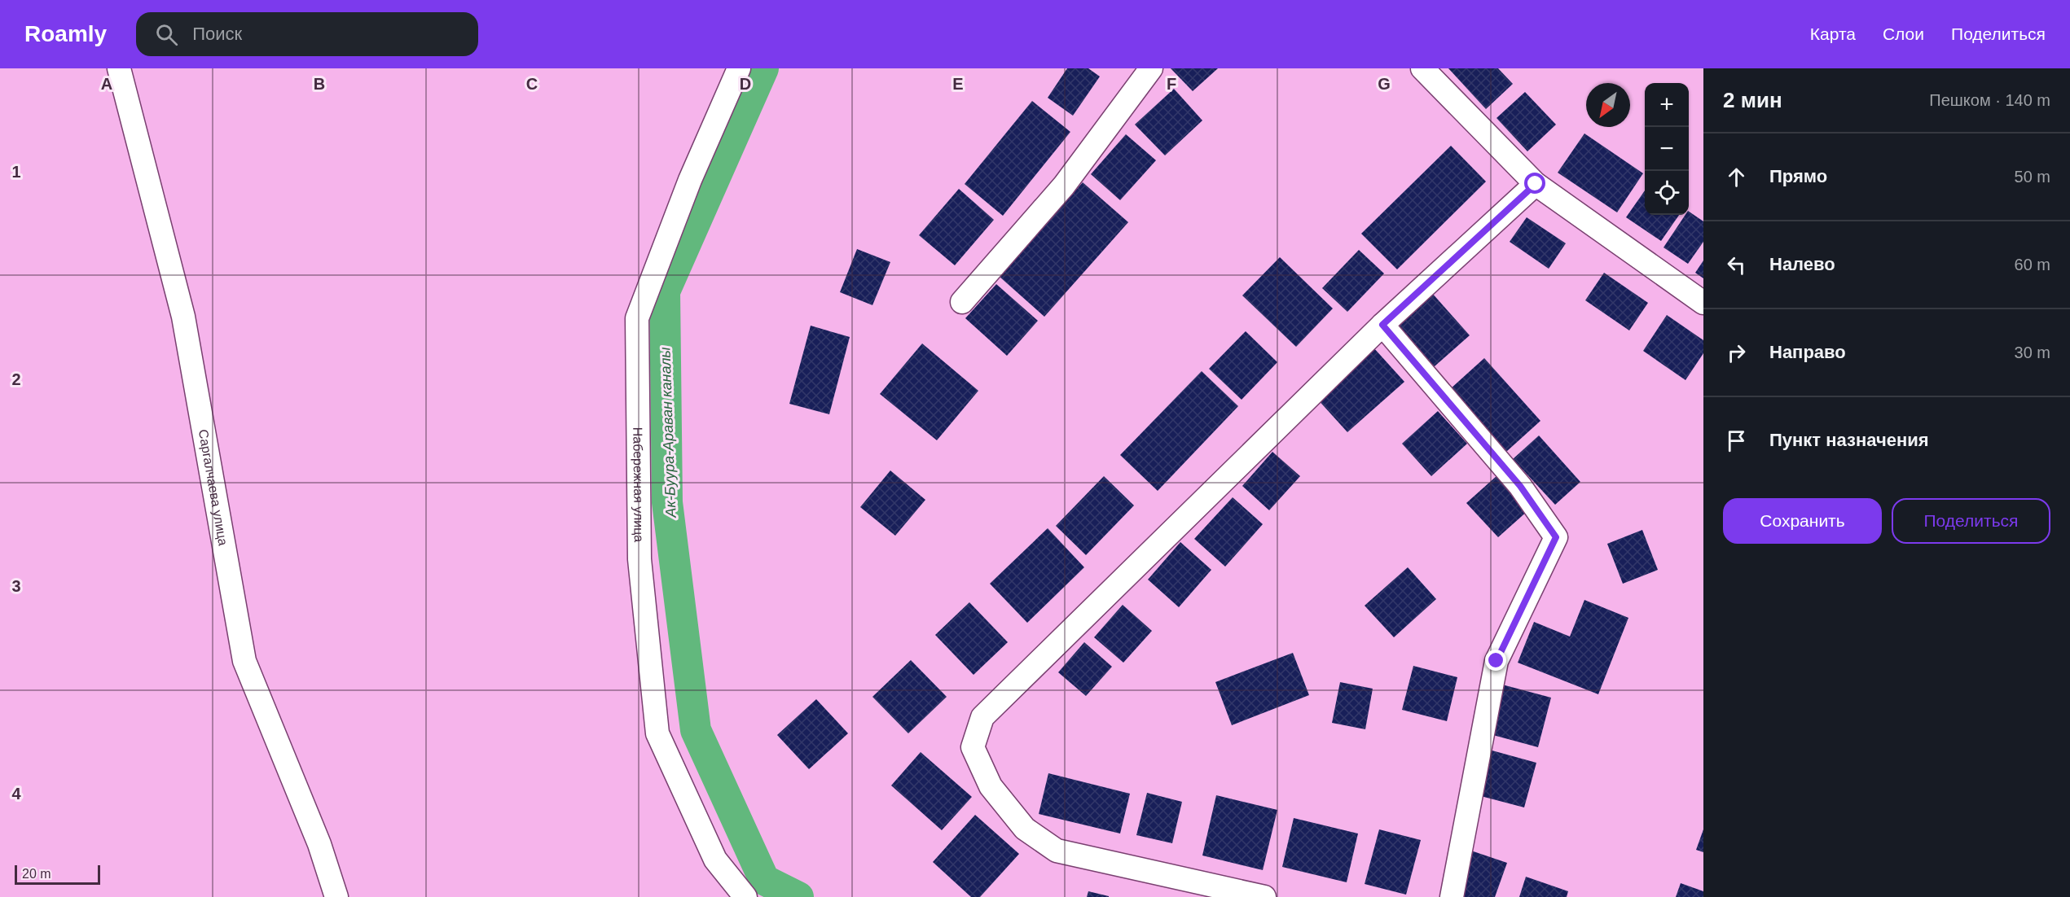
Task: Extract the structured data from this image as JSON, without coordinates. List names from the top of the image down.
{
  "streets": {
    "street": ["Набережная улица", "Саргалчаева улица"]
  },
  "water": ["Ак-Буура-Араван каналы"],
  "scale_bar": "20 m",
  "north": "bottom left",
  "page": {
    "header": "Roamly",
    "search": "Поиск",
    "nav": ["Карта", "Слои", "Поделиться"],
    "heading": ["2 мин", "Пешком · 140 m"],
    "map_buttons": ["+", "−"],
    "list": [
      ["Прямо", "50 m"],
      ["Налево", "60 m"],
      ["Направо", "30 m"],
      "Пункт назначения"
    ],
    "buttons": ["Сохранить", "Поделиться"],
    "scale": "20 m"
  },
  "grid": {
    "columns": [
      "A",
      "B",
      "C",
      "D",
      "E",
      "F",
      "G"
    ],
    "rows": [
      "1",
      "2",
      "3",
      "4"
    ]
  }
}
